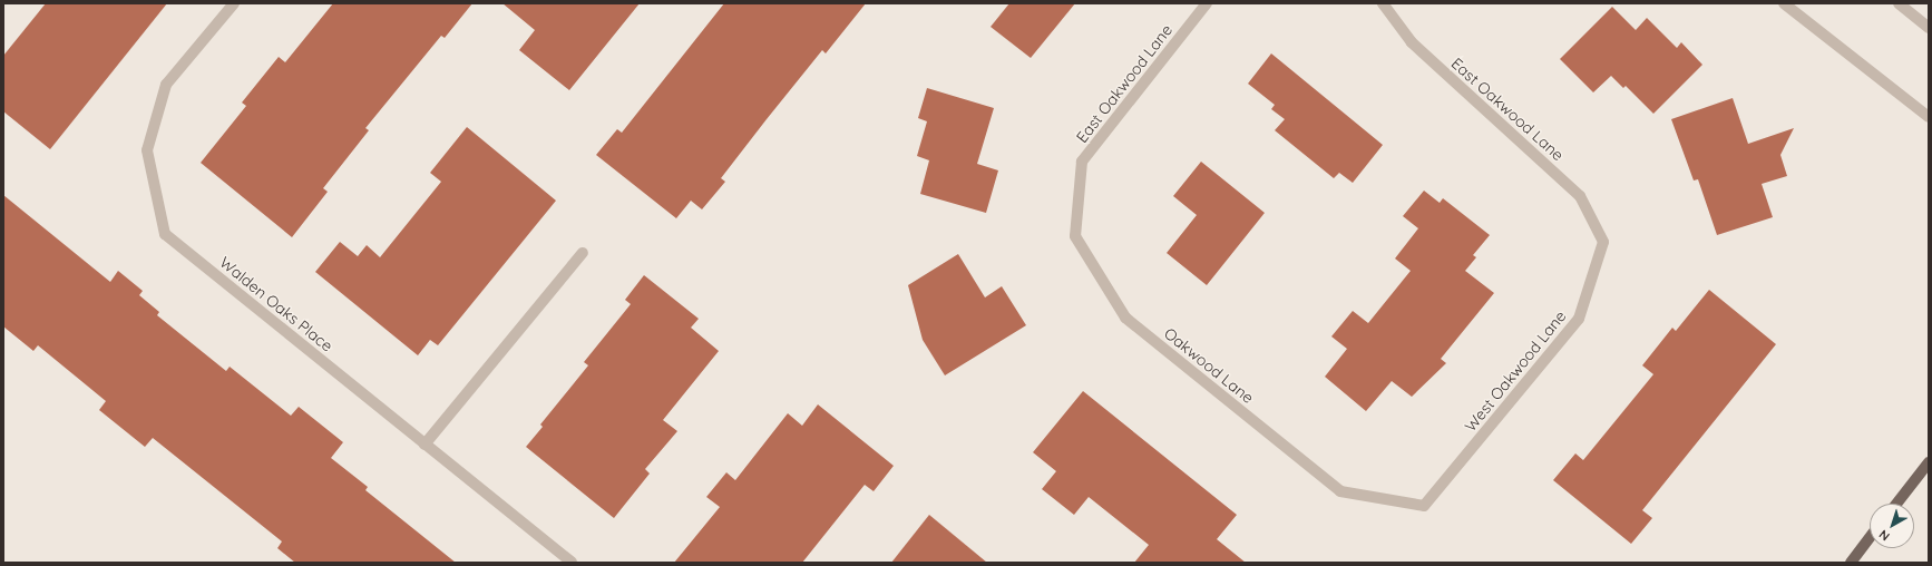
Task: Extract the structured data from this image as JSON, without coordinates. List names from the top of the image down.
{
  "streets": {
    "street": [
      "East Oakwood Lane",
      "Walden Oaks Place",
      "Oakwood Lane",
      "West Oakwood Lane"
    ]
  },
  "crossings": [
    ["East Oakwood Lane", "Oakwood Lane"],
    ["East Oakwood Lane", "West Oakwood Lane"],
    ["Oakwood Lane", "West Oakwood Lane"]
  ],
  "north": "bottom left"
}
